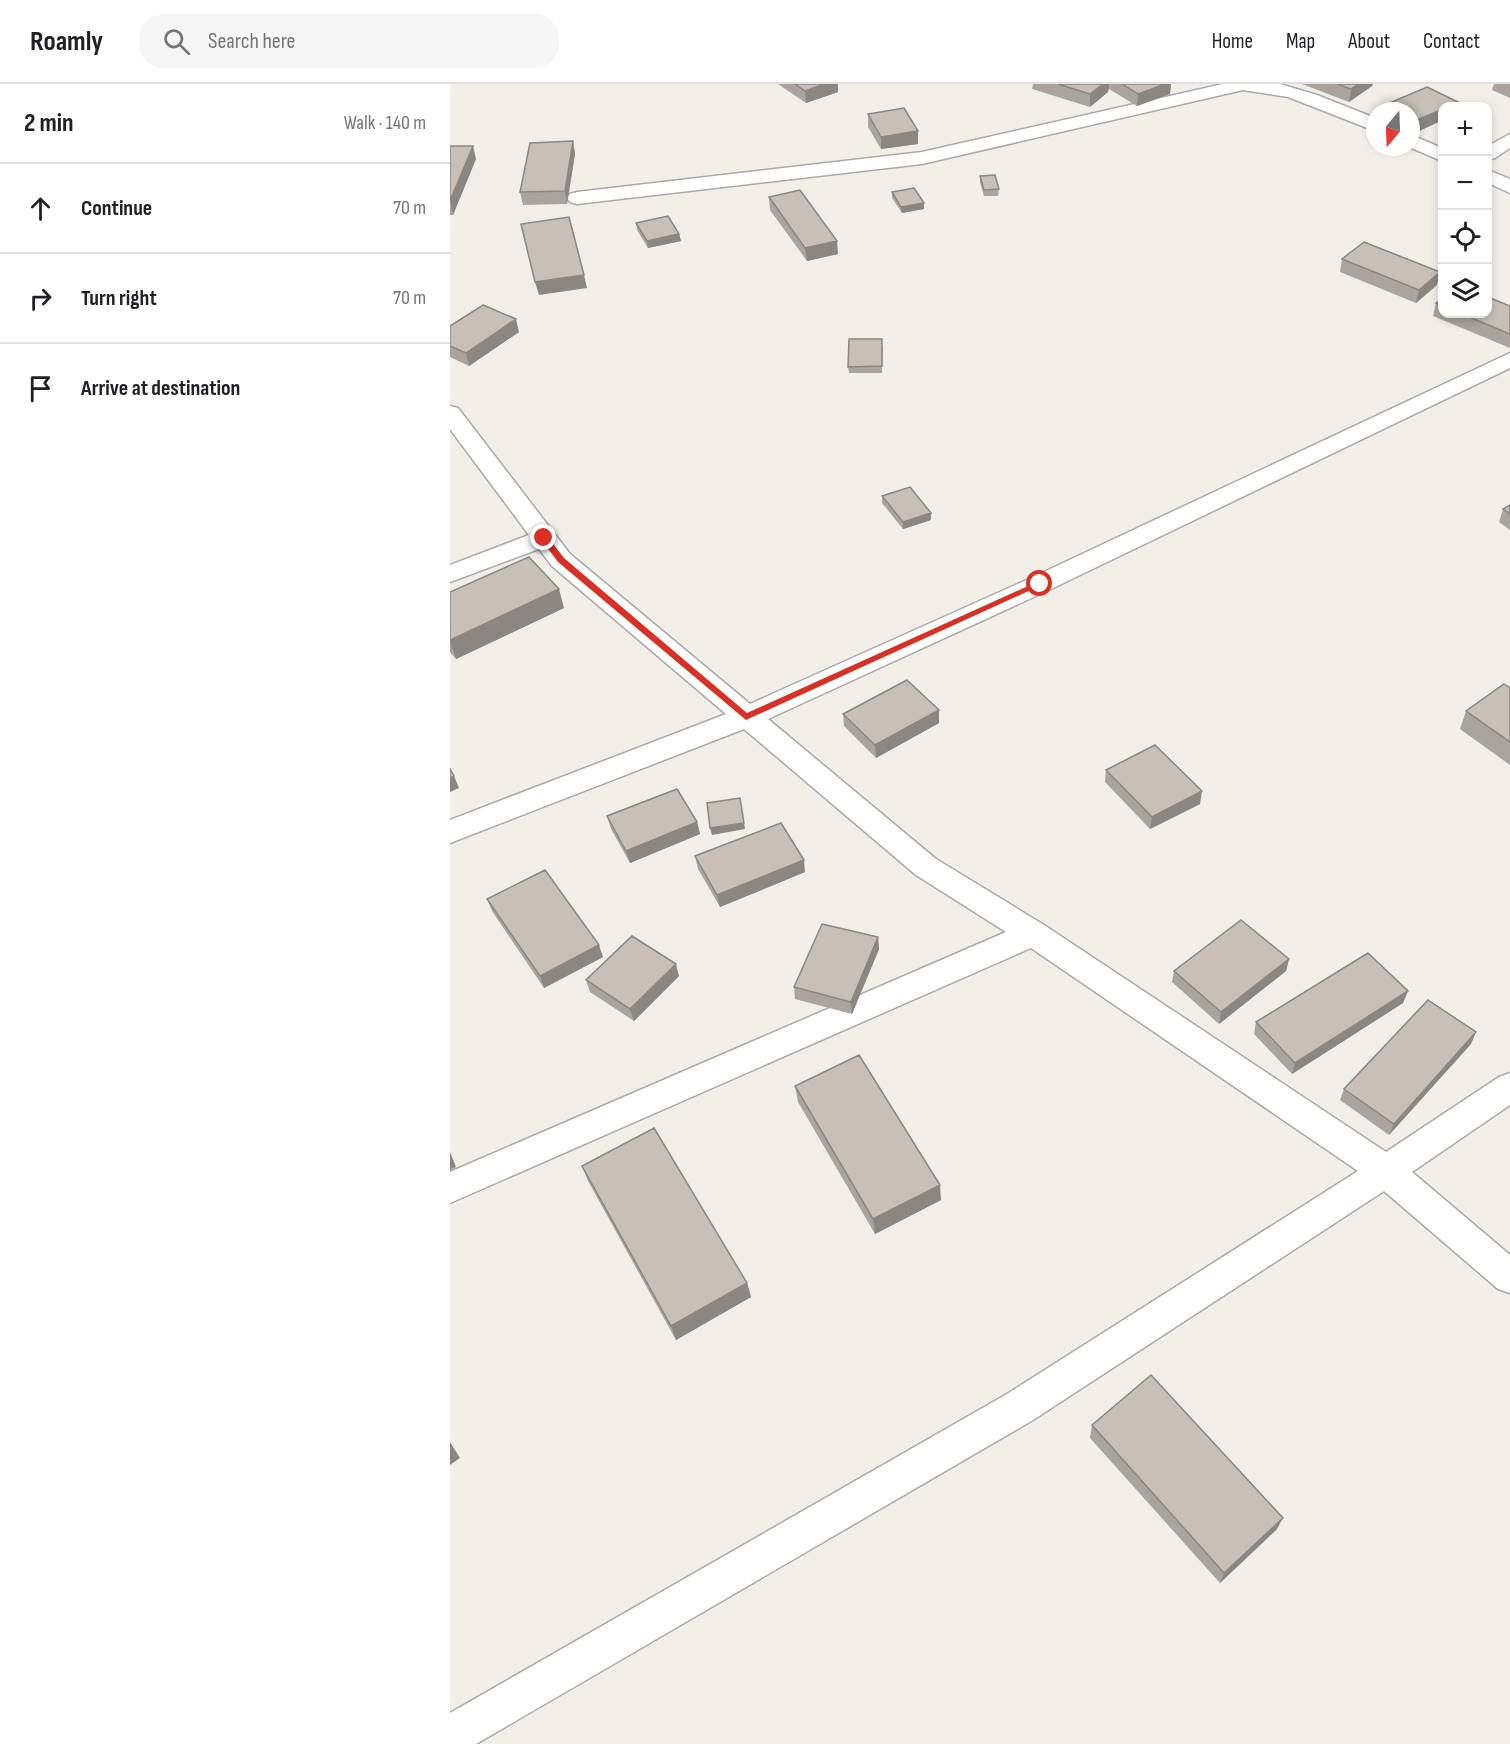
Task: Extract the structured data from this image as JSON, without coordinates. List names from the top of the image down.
{
  "north": "bottom",
  "page": {
    "header": "Roamly",
    "search": "Search here",
    "nav": [
      "Home",
      "Map",
      "About",
      "Contact"
    ],
    "heading": ["2 min", "Walk · 140 m"],
    "map_buttons": ["+", "−"],
    "list": [
      ["Continue", "70 m"],
      ["Turn right", "70 m"],
      "Arrive at destination"
    ]
  }
}
